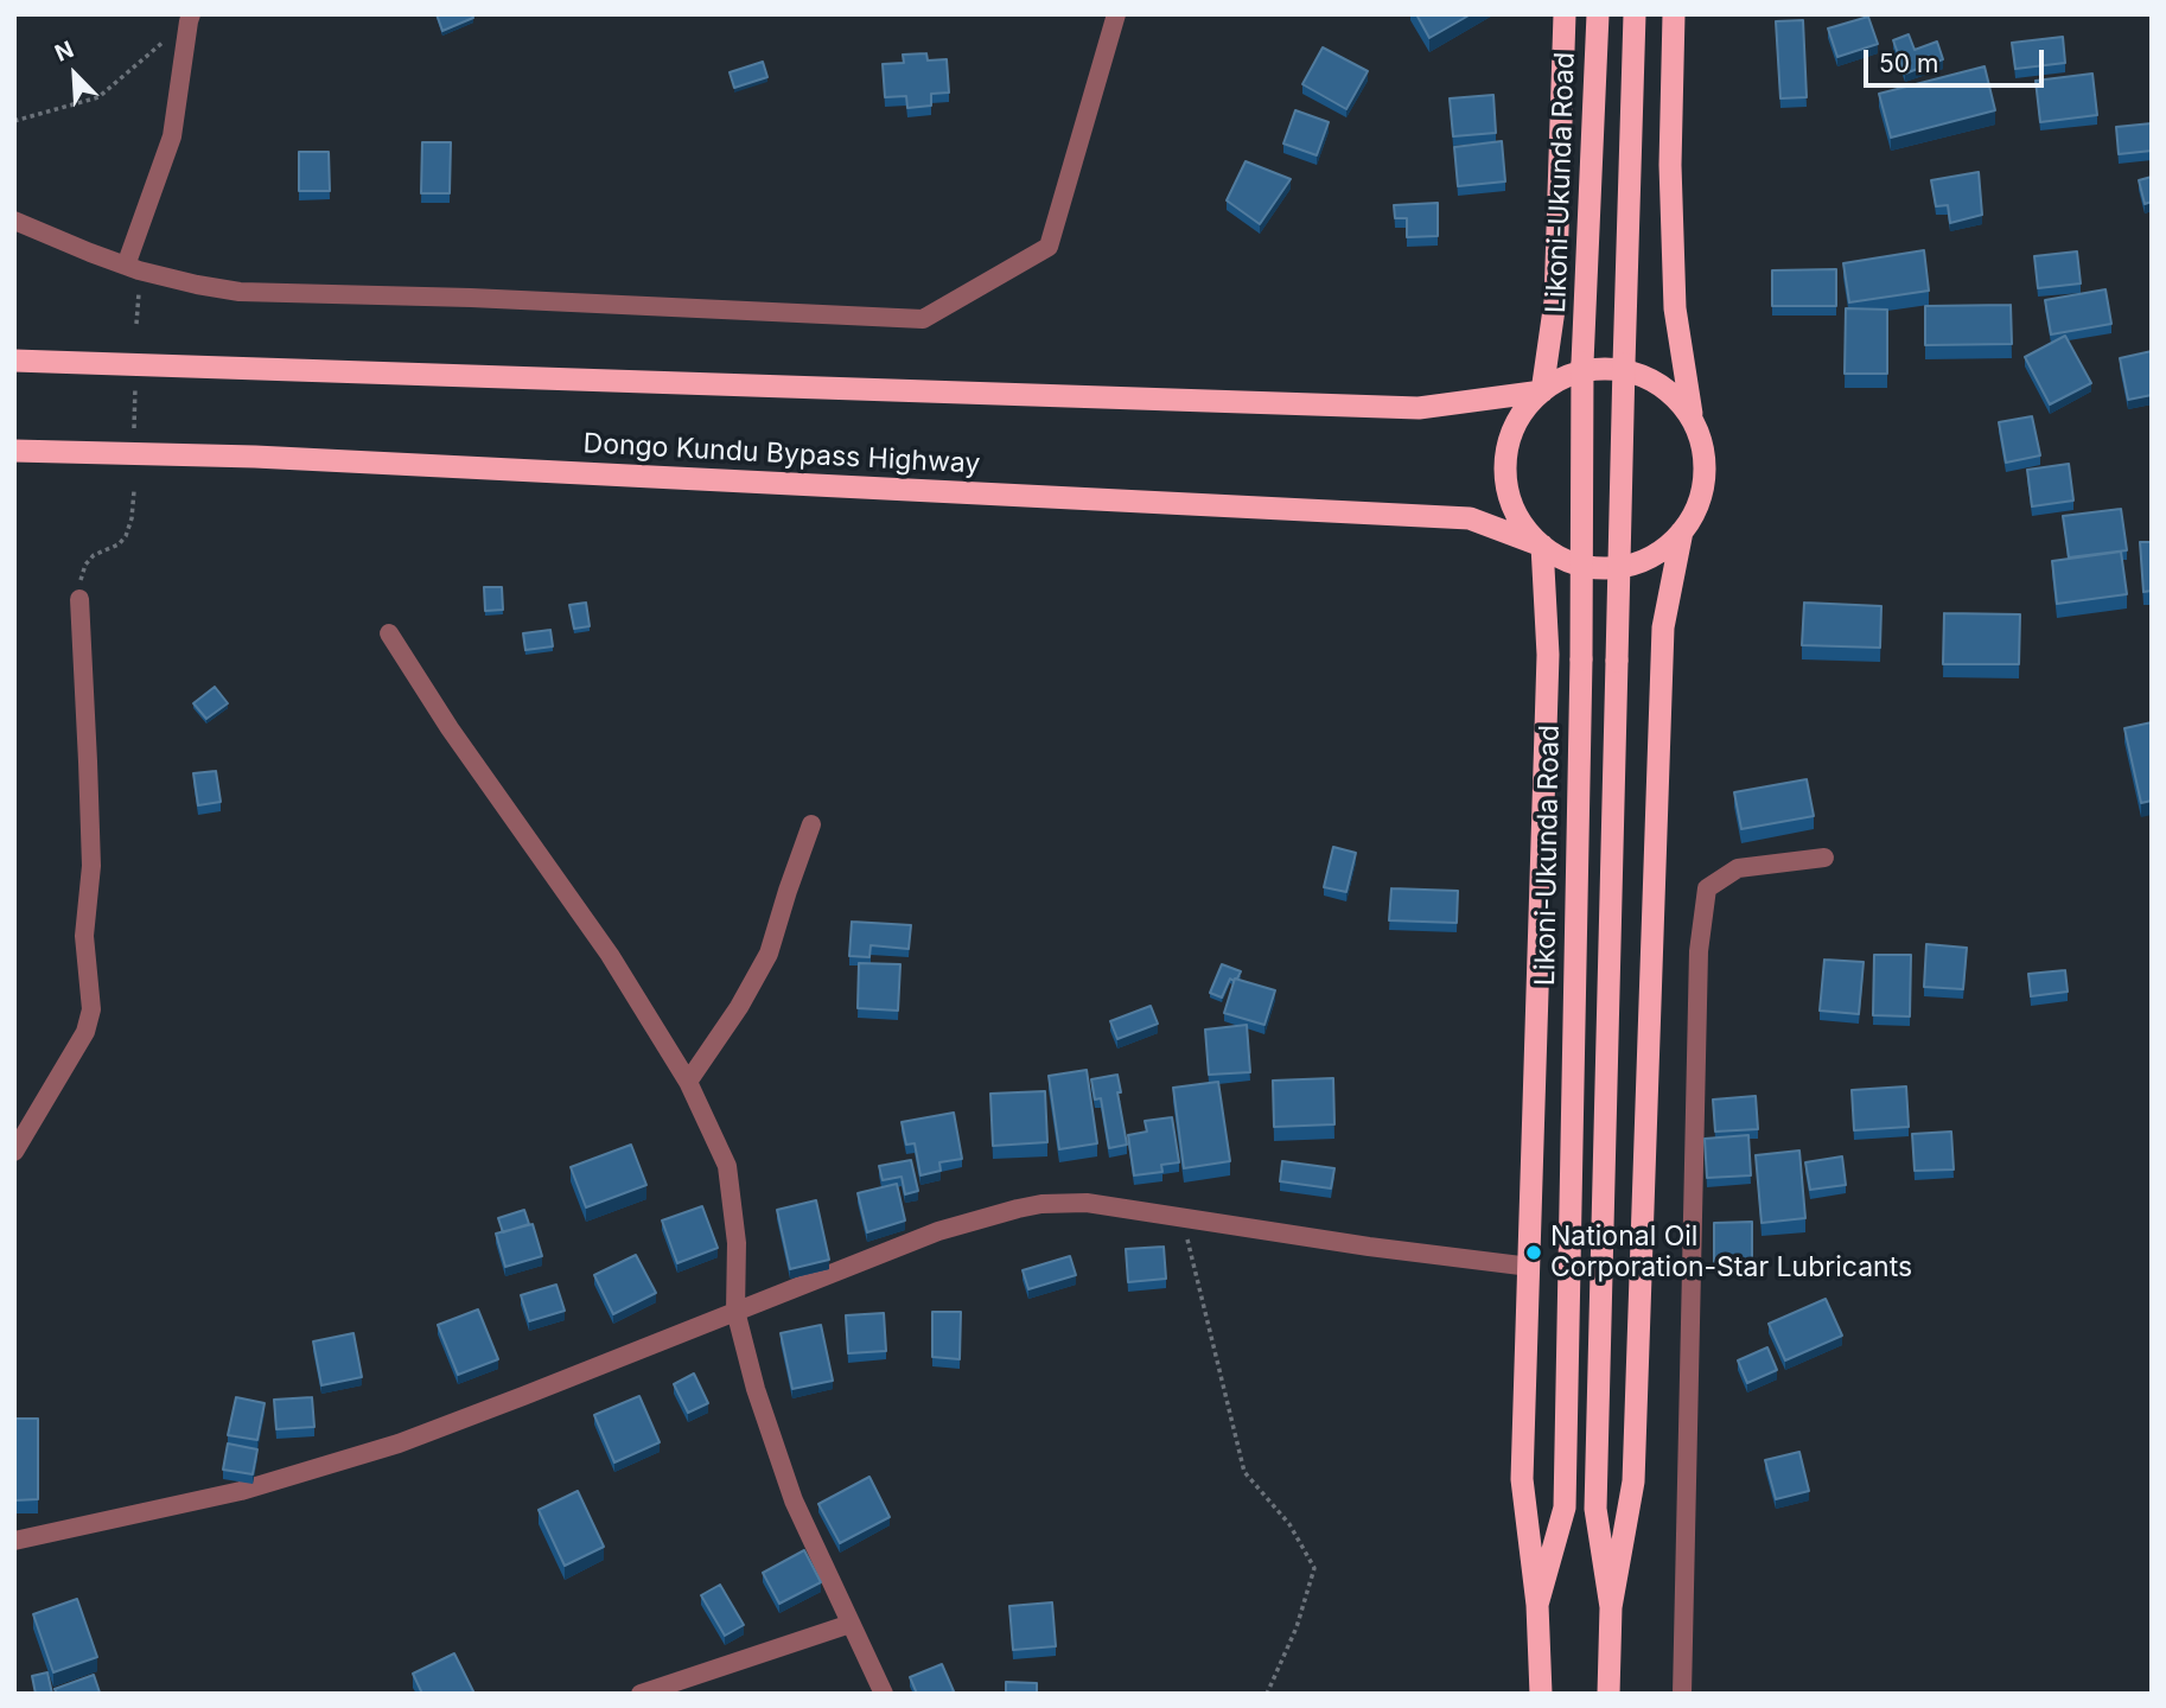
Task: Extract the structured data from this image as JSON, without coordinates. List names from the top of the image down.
{
  "streets": {
    "highway": ["Likoni-Ukunda Road", "Dongo Kundu Bypass Highway"]
  },
  "places": ["National Oil Corporation-Star Lubricants"],
  "scale_bar": "50 m",
  "north": "top left"
}
